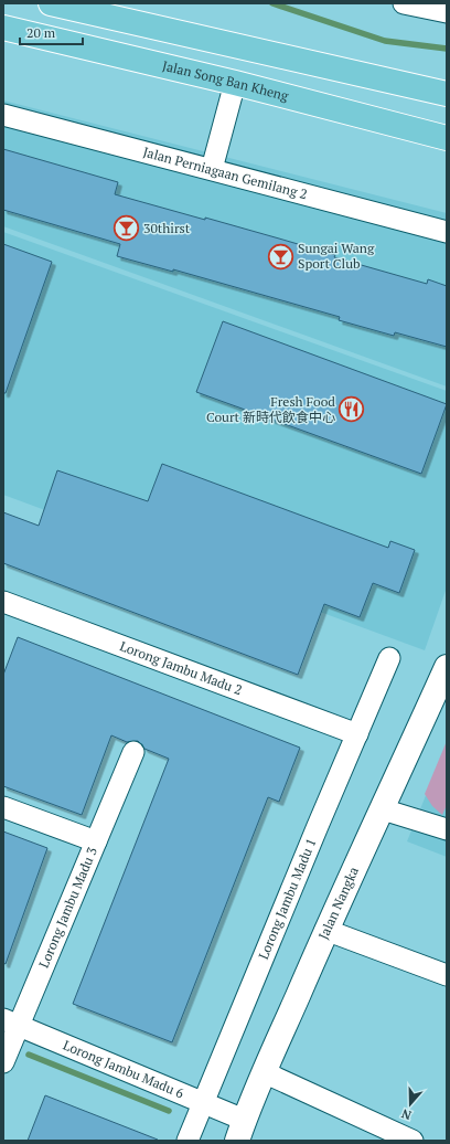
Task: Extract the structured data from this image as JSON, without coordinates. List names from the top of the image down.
{
  "streets": {
    "main road": ["Jalan Song Ban Kheng"],
    "street": [
      "Jalan Perniagaan Gemilang 2",
      "Lorong Jambu Madu 2",
      "Lorong Jambu Madu 1",
      "Jalan Nangka",
      "Lorong Jambu Madu 3",
      "Lorong Jambu Madu 6"
    ]
  },
  "crossings": [
    ["Lorong Jambu Madu 2", "Lorong Jambu Madu 1"],
    ["Lorong Jambu Madu 1", "Lorong Jambu Madu 6"],
    ["Jalan Nangka", "Lorong Jambu Madu 6"],
    ["Lorong Jambu Madu 3", "Lorong Jambu Madu 6"]
  ],
  "places": {
    "bar": ["30thirst", "Sungai Wang Sport Club"],
    "restaurant": ["Fresh Food Court 新時代飲食中心"]
  },
  "scale_bar": "20 m",
  "north": "bottom"
}
